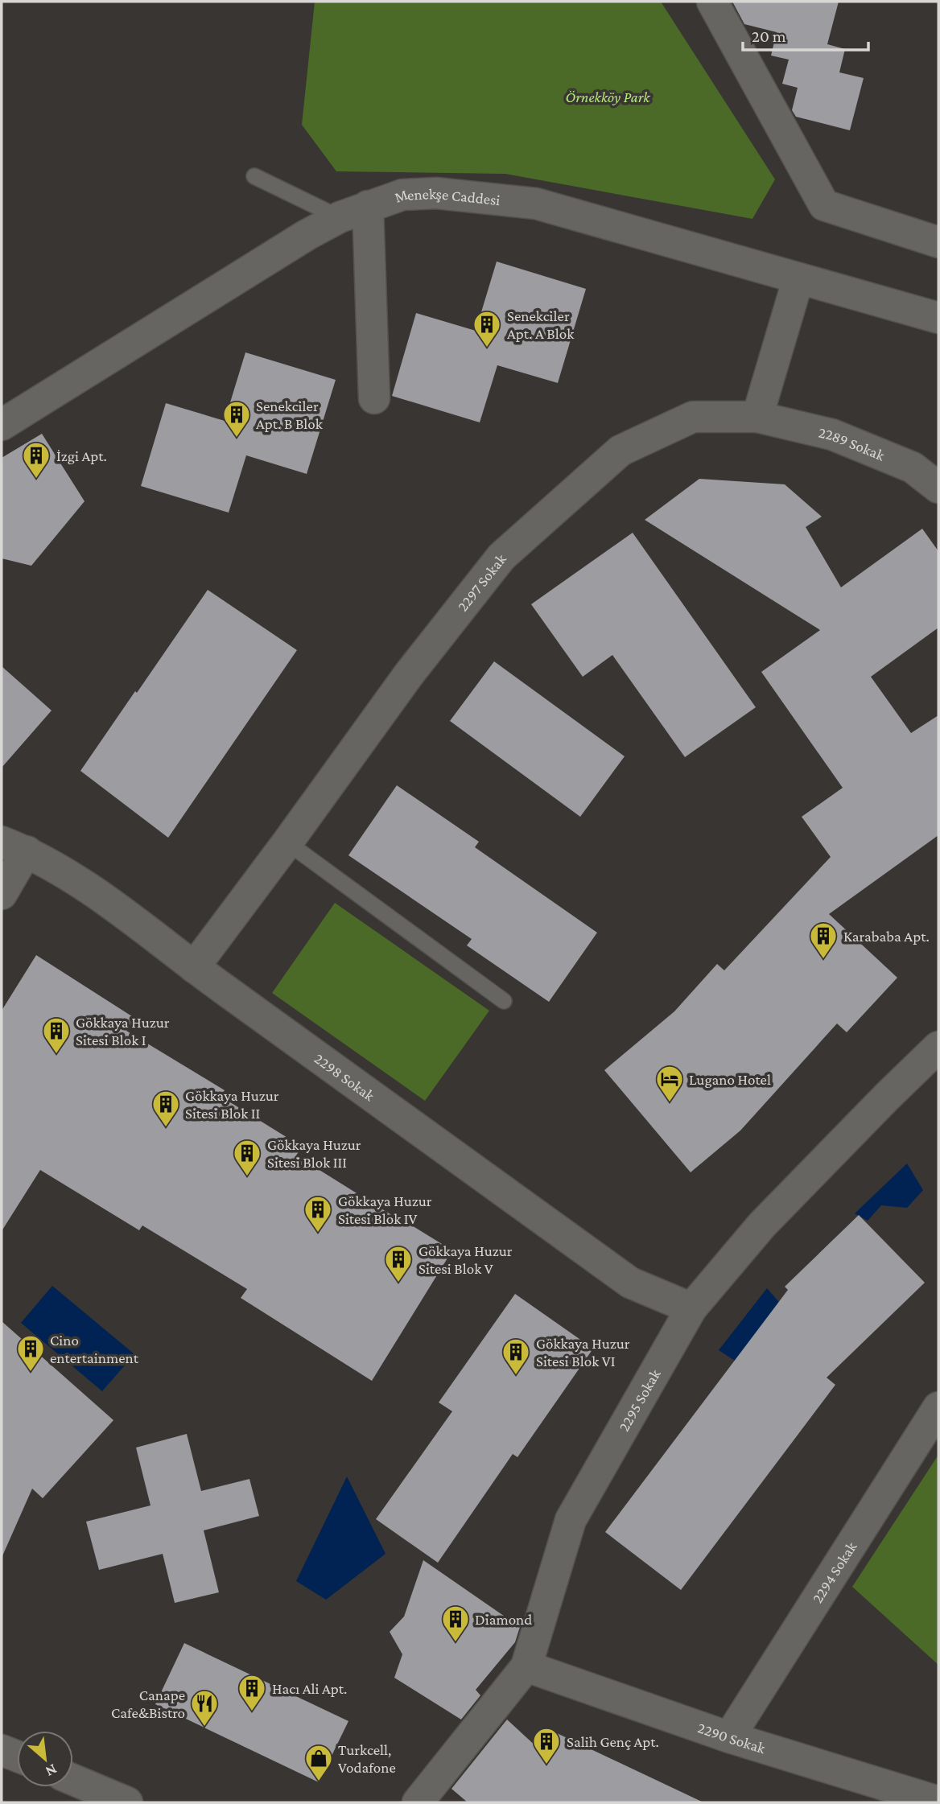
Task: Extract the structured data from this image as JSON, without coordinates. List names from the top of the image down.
{
  "streets": {
    "street": [
      "Menekşe Caddesi",
      "2289 Sokak",
      "2297 Sokak",
      "2298 Sokak",
      "2295 Sokak",
      "2294 Sokak",
      "2290 Sokak"
    ]
  },
  "crossings": [
    ["2289 Sokak", "2297 Sokak"],
    ["2297 Sokak", "2298 Sokak"],
    ["2298 Sokak", "2295 Sokak"],
    ["2295 Sokak", "2290 Sokak"],
    ["2294 Sokak", "2290 Sokak"]
  ],
  "parks": ["Örnekköy Park"],
  "places": {
    "building": [
      "Senekciler Apt. A Blok",
      "Senekciler Apt. B Blok",
      "İzgi Apt.",
      "Karababa Apt.",
      "Gökkaya Huzur Sitesi Blok I",
      "Gökkaya Huzur Sitesi Blok II",
      "Gökkaya Huzur Sitesi Blok III",
      "Gökkaya Huzur Sitesi Blok IV",
      "Gökkaya Huzur Sitesi Blok V",
      "Cino entertainment",
      "Gökkaya Huzur Sitesi Blok VI",
      "Diamond",
      "Hacı Ali Apt.",
      "Salih Genç Apt."
    ],
    "hotel": ["Lugano Hotel"],
    "restaurant": ["Canape Cafe&Bistro"],
    "shop": ["Turkcell, Vodafone"]
  },
  "scale_bar": "20 m",
  "north": "bottom right"
}
